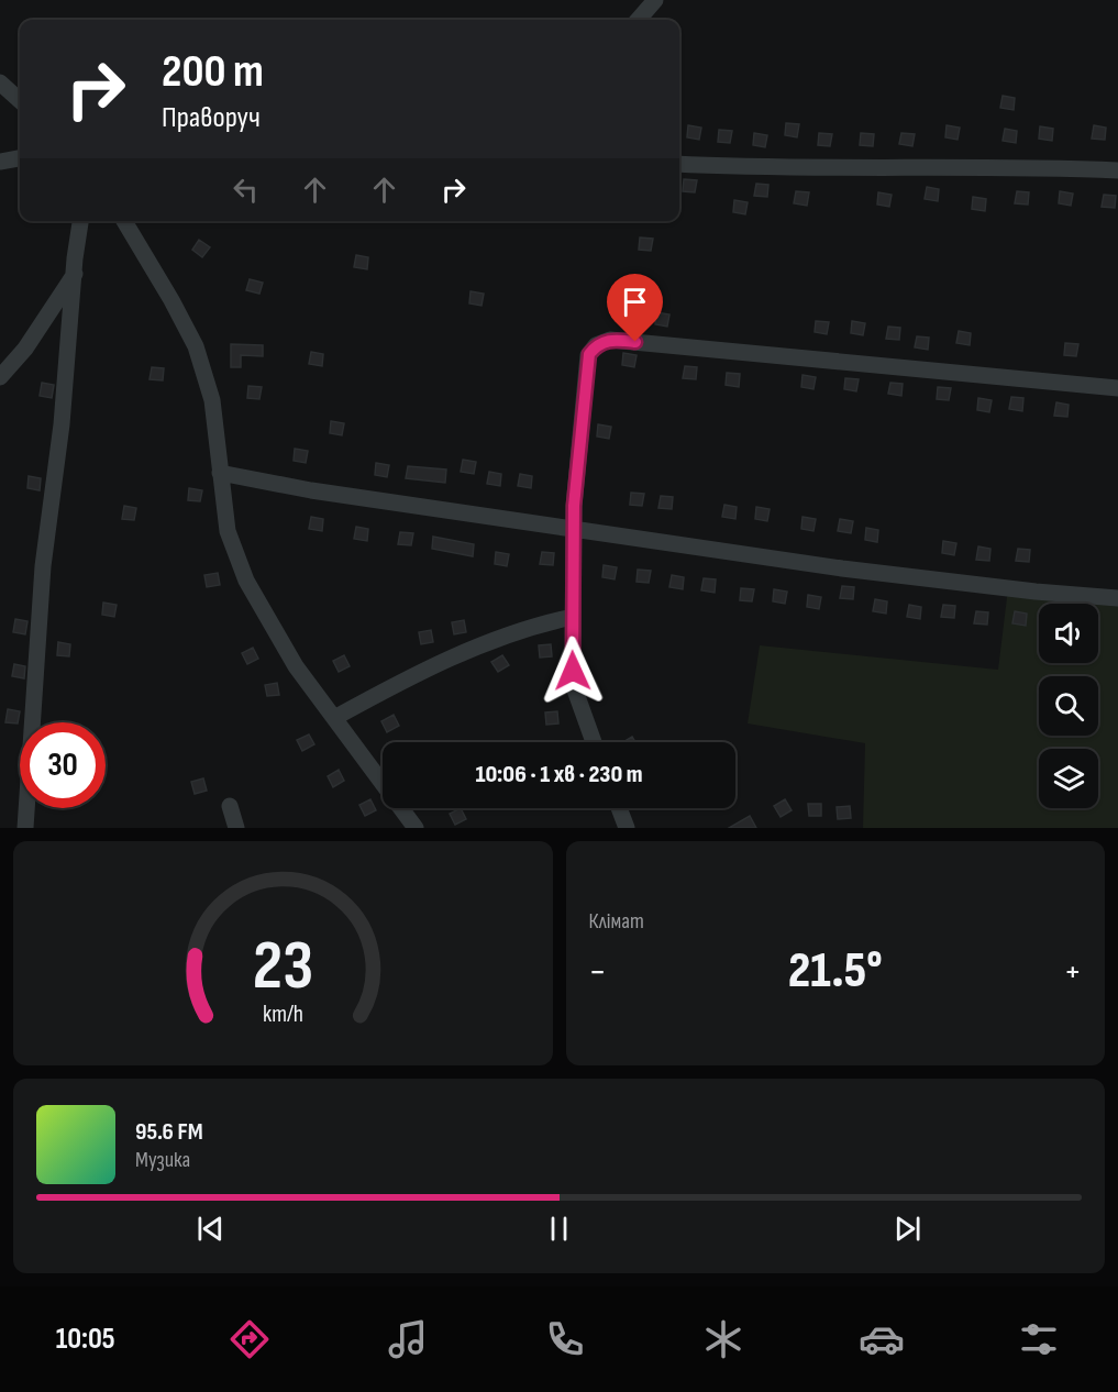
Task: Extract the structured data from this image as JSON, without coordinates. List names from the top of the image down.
{
  "page": {
    "turn": ["200 m", "Праворуч"],
    "limit": "30",
    "trip": "10:06 · 1 хв · 230 m",
    "tile": "Клімат",
    "heat": ["−", "21.5°", "+"],
    "song": ["95.6 FM", "Музика"],
    "tabs": "10:05",
    "gauge": ["23", "km/h"]
  }
}
